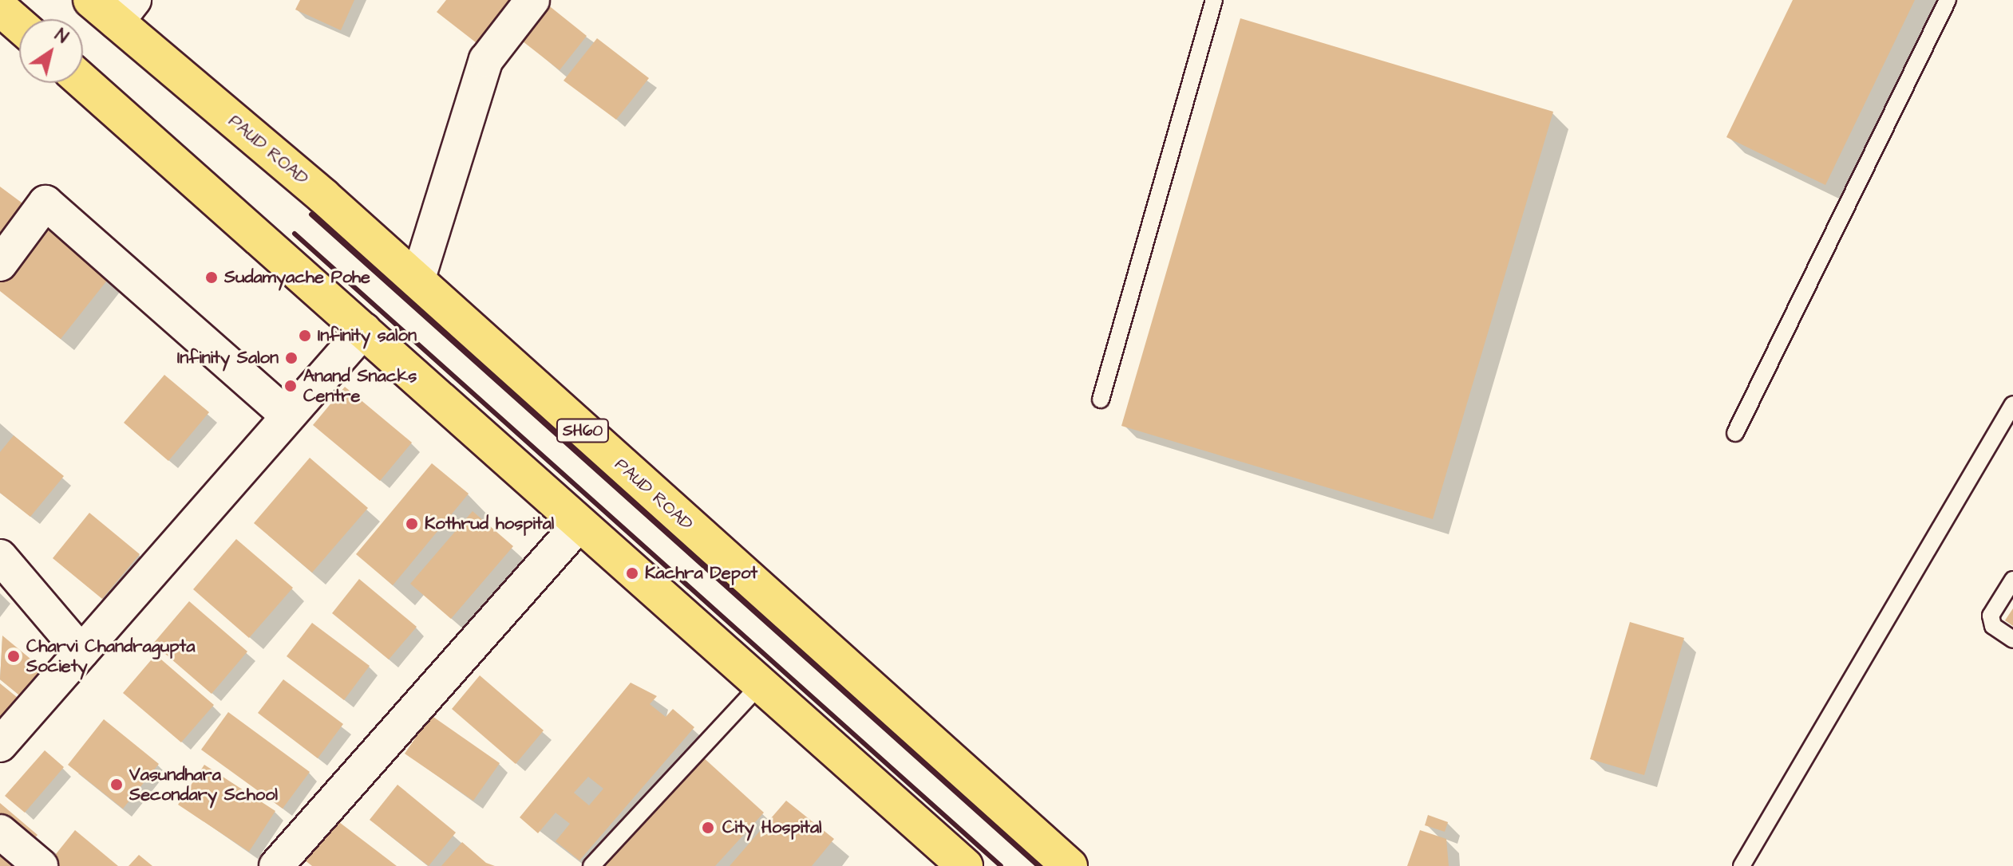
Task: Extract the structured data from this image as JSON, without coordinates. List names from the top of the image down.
{
  "streets": {
    "main road": ["PAUD ROAD", "SH60"]
  },
  "places": [
    "Sudamyache Pohe",
    "Infinity salon",
    "Infinity Salon",
    "Anand Snacks Centre",
    "Kothrud hospital",
    "Kachra Depot",
    "Charvi Chandragupta Society",
    "Vasundhara Secondary School",
    "City Hospital"
  ],
  "north": "top right"
}
